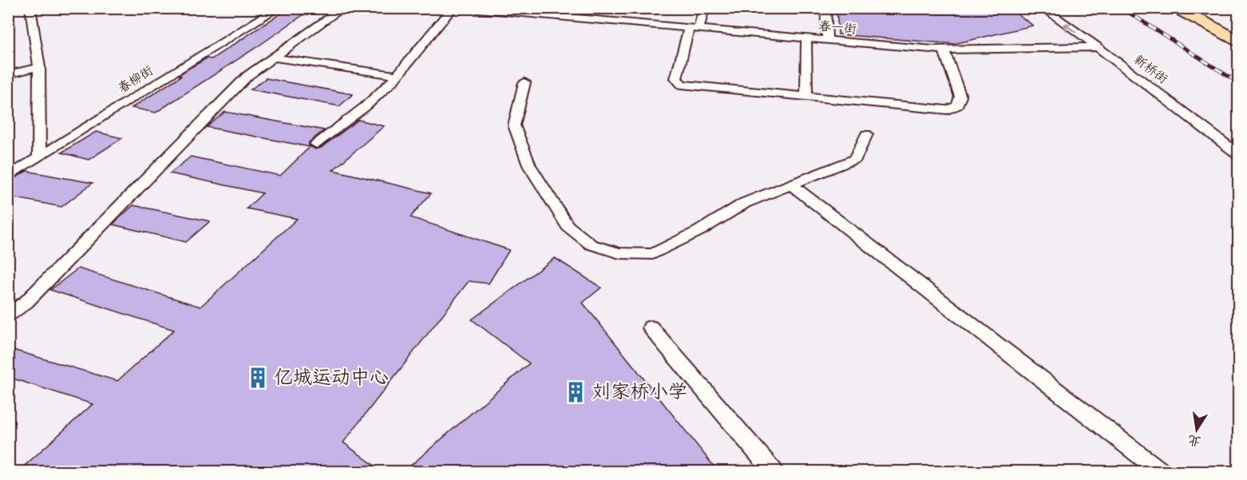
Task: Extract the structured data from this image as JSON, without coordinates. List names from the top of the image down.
{
  "streets": {
    "street": ["春一街", "新桥街", "春柳街"]
  },
  "crossings": [
    ["春一街", "新桥街"]
  ],
  "places": {
    "building": ["亿城运动中心", "刘家桥小学"]
  },
  "north": "bottom"
}
